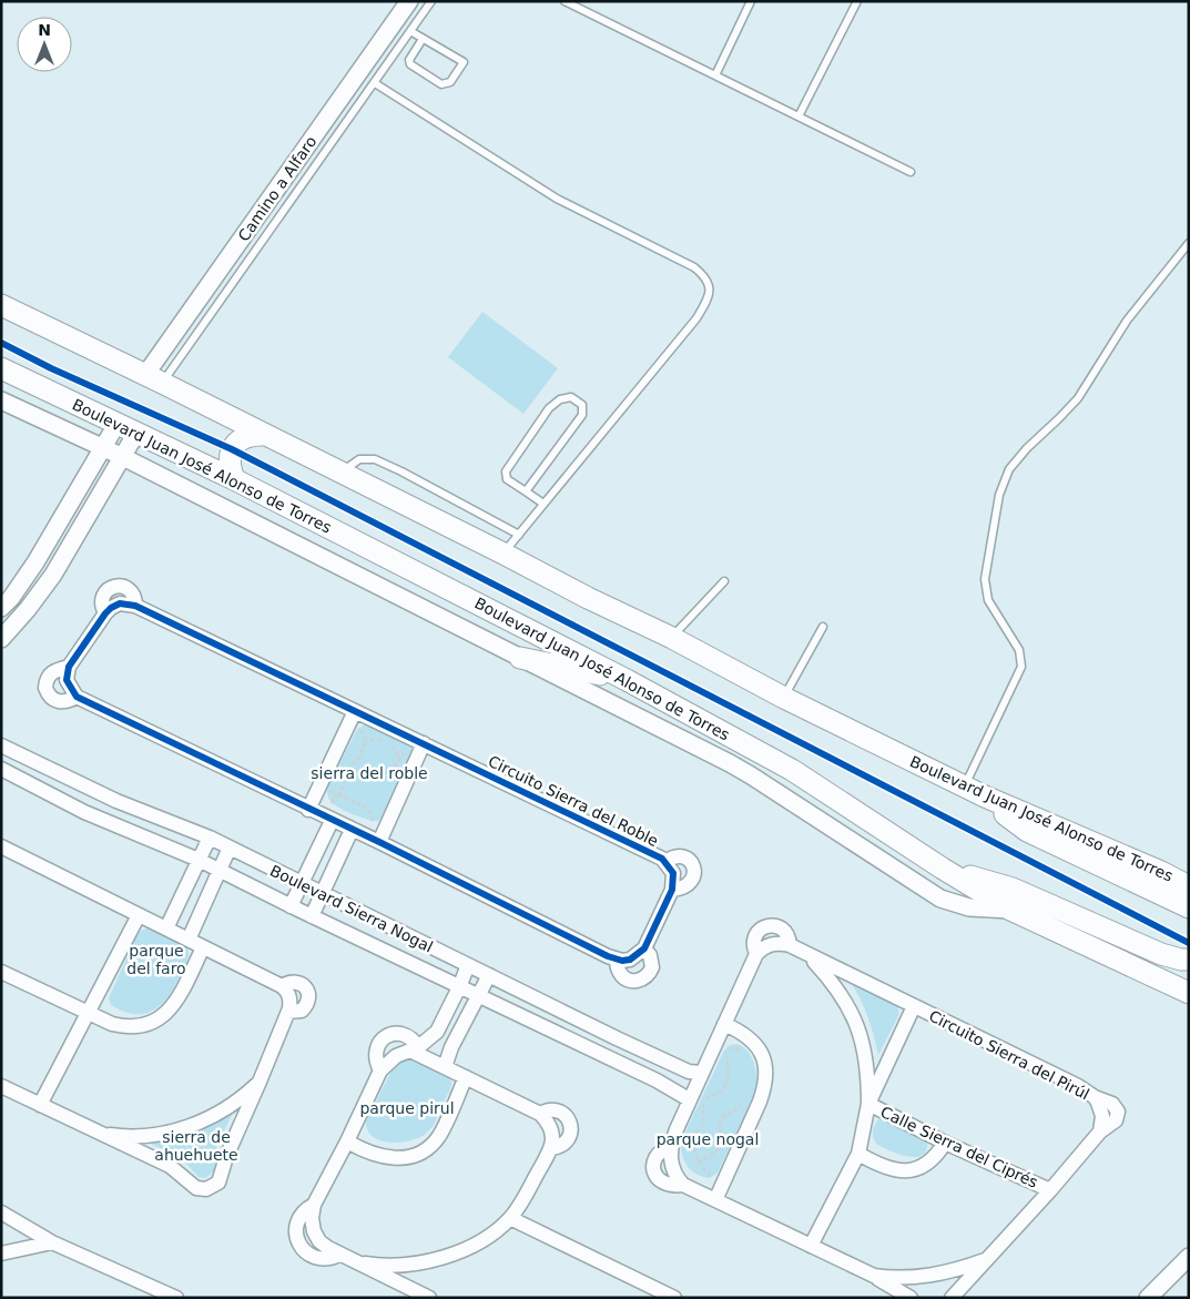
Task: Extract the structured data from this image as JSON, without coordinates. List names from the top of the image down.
{
  "streets": {
    "main road": ["Boulevard Juan José Alonso de Torres"],
    "street": [
      "Camino a Alfaro",
      "Circuito Sierra del Roble",
      "Boulevard Sierra Nogal",
      "Circuito Sierra del Pirúl",
      "Calle Sierra del Ciprés"
    ]
  },
  "crossings": [
    ["Camino a Alfaro", "Boulevard Juan José Alonso de Torres"],
    ["Boulevard Sierra Nogal", "Circuito Sierra del Pirúl"],
    ["Circuito Sierra del Pirúl", "Calle Sierra del Ciprés"]
  ],
  "parks": [
    "sierra del roble",
    "parque del faro",
    "parque pirul",
    "sierra de ahuehuete",
    "parque nogal"
  ],
  "north": "top"
}
